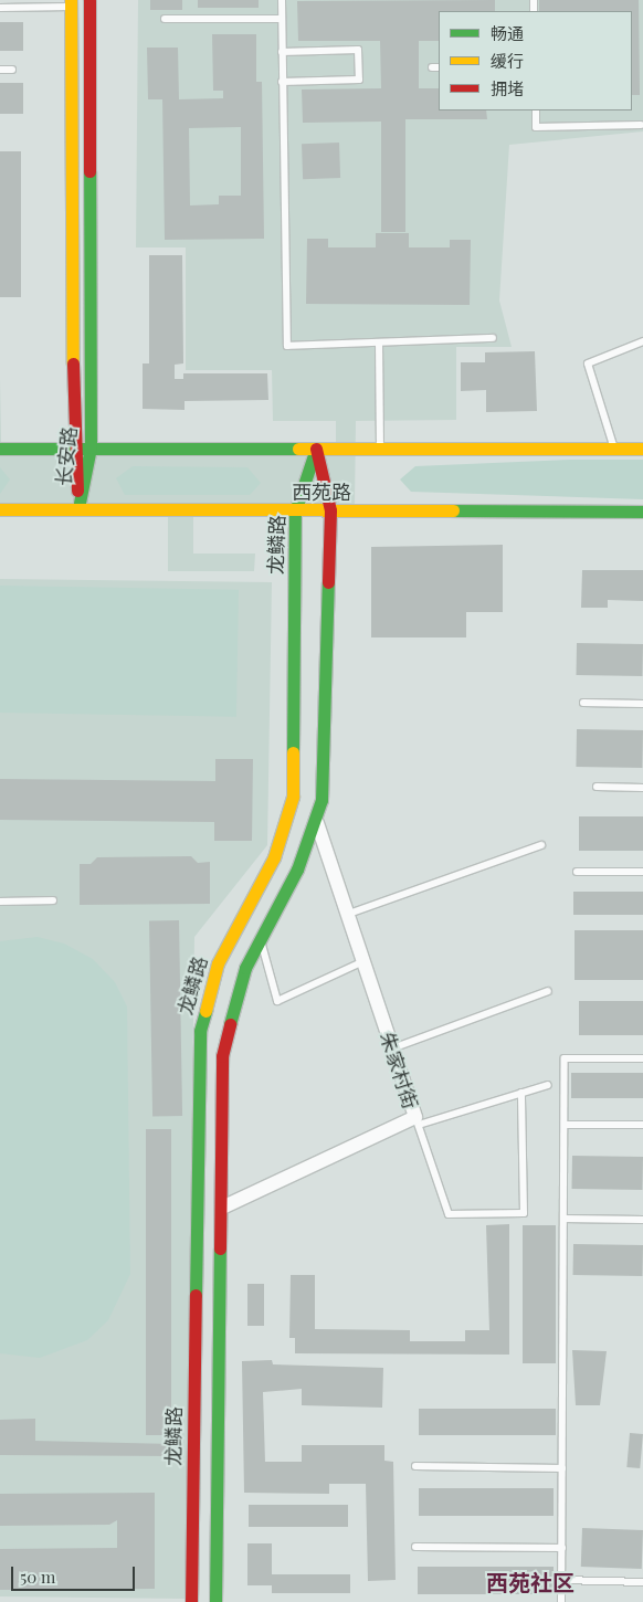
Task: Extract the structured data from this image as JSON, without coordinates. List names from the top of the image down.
{
  "streets": {
    "main road": ["长安路", "西苑路", "龙鳞路"],
    "street": ["朱家村街"]
  },
  "crossings": [
    ["长安路", "西苑路"],
    ["西苑路", "龙鳞路"]
  ],
  "districts": ["西苑社区"],
  "legend": ["畅通", "缓行", "拥堵"],
  "scale_bar": "50 m"
}
